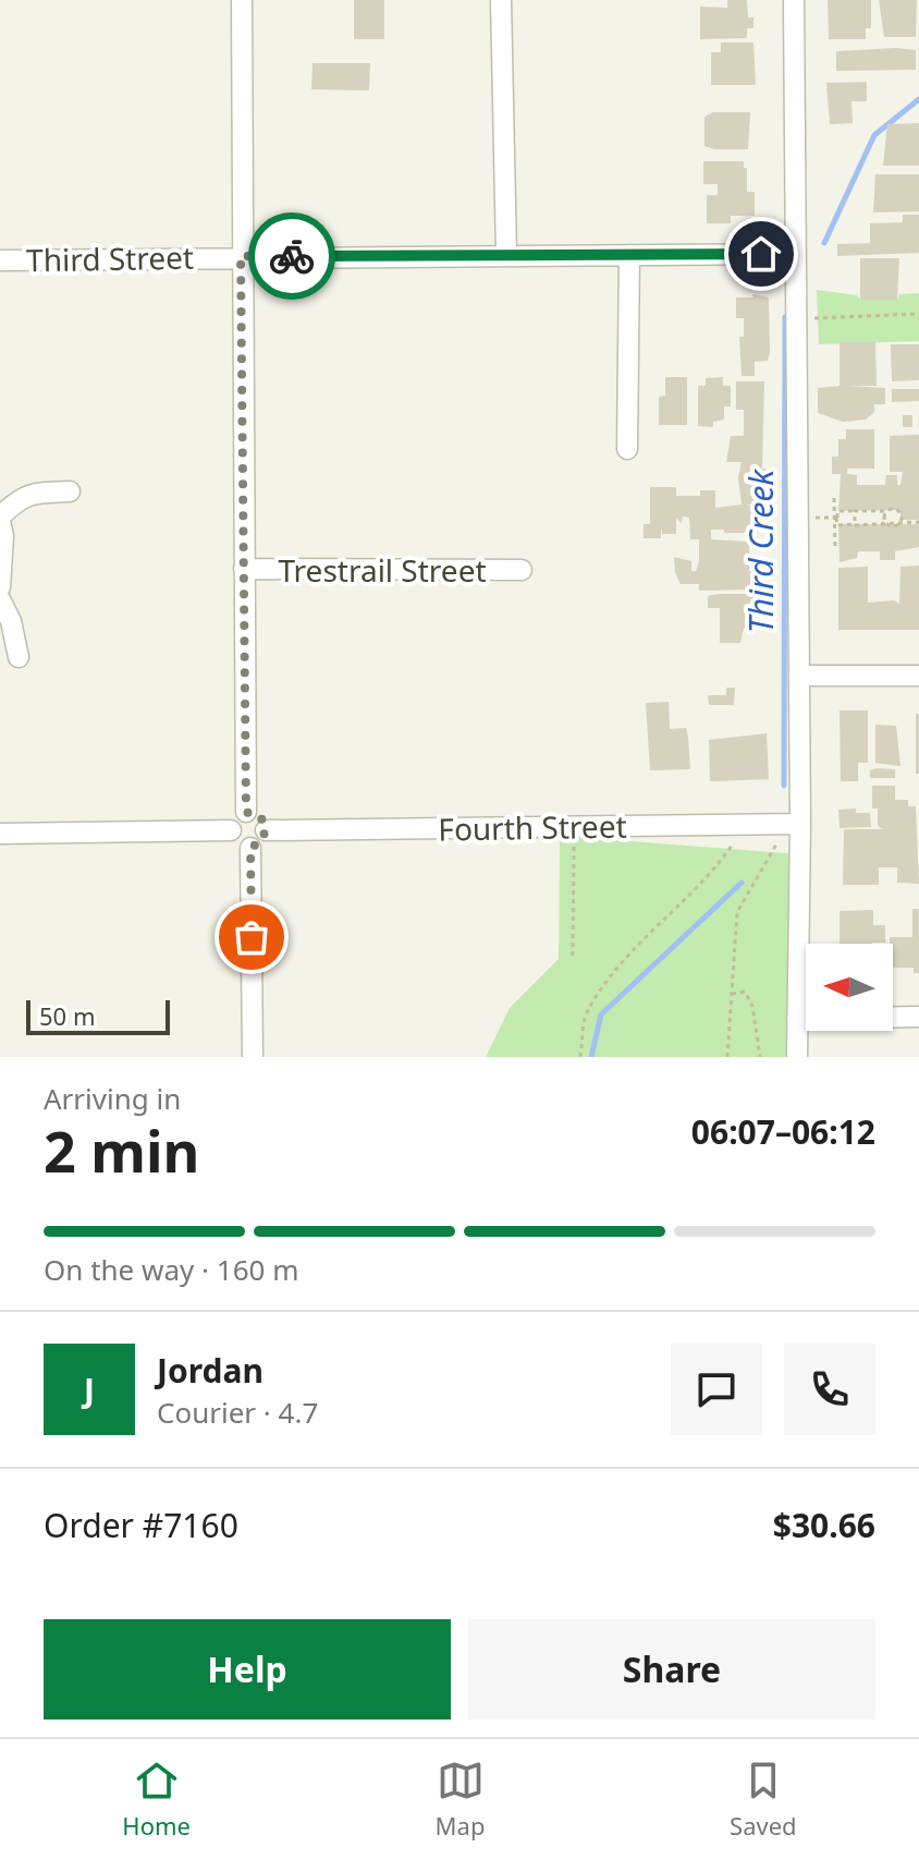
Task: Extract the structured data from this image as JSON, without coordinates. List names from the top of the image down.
{
  "streets": {
    "street": ["Third Street", "Trestrail Street", "Fourth Street"]
  },
  "water": ["Third Creek"],
  "scale_bar": "50 m",
  "north": "left",
  "page": {
    "scale": "50 m",
    "heading": ["2 min", "Arriving in", "06:07–06:12"],
    "panel": [
      "Jordan",
      "Courier · 4.7",
      "Order #7160",
      "$30.66"
    ],
    "bar": "On the way · 160 m",
    "round": "J",
    "buttons": ["Help", "Share"],
    "tabs": ["Home", "Map", "Saved"]
  }
}
